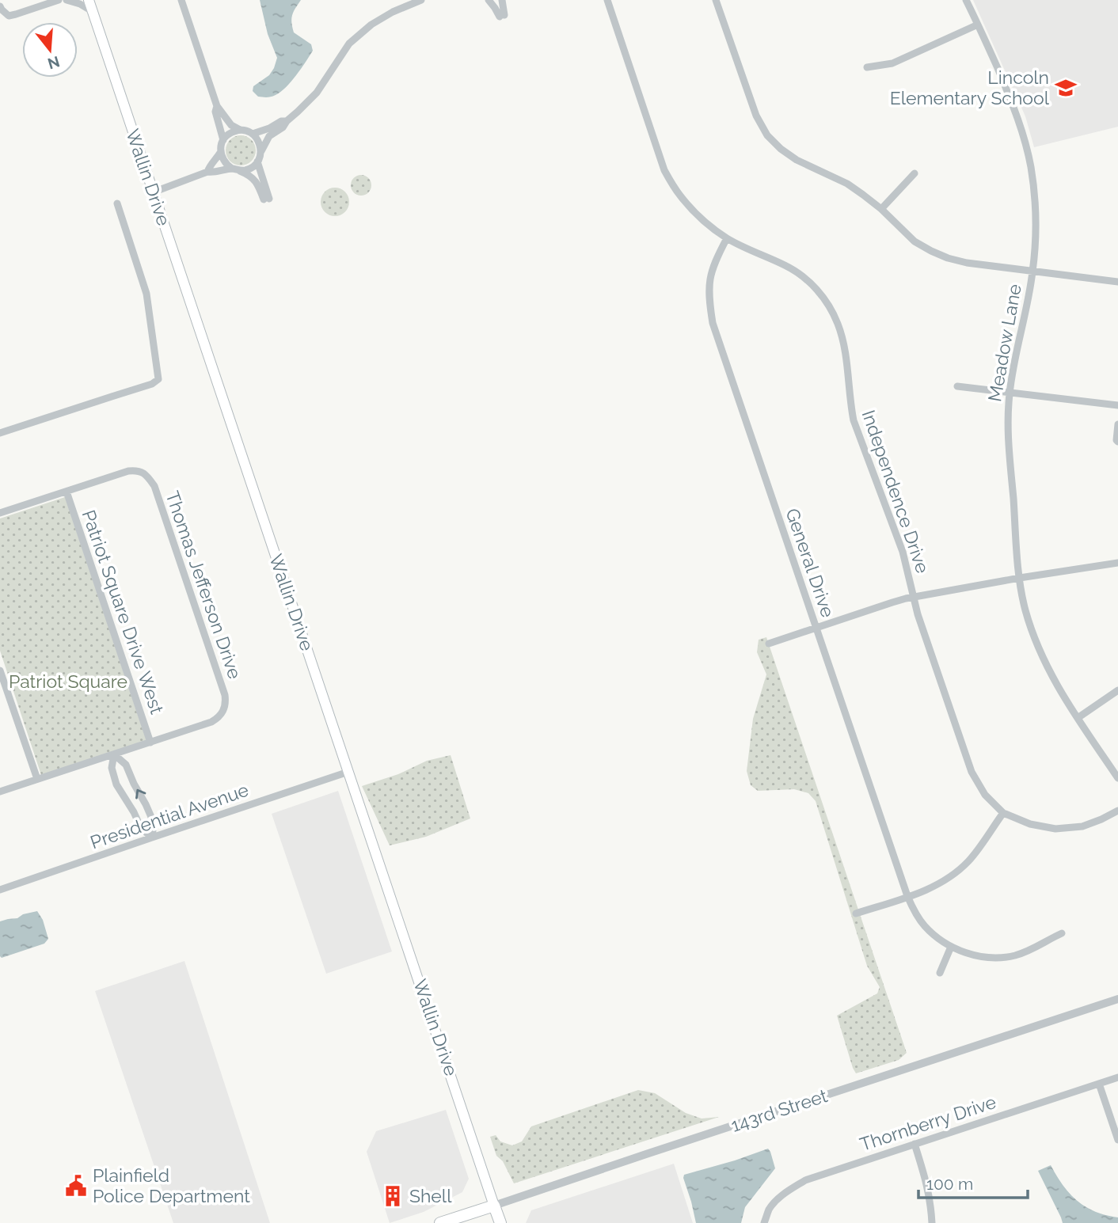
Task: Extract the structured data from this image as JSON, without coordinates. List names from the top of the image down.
{
  "streets": {
    "main road": ["Wallin Drive", "143rd Street"],
    "street": [
      "Meadow Lane",
      "Independence Drive",
      "General Drive",
      "Thomas Jefferson Drive",
      "Patriot Square Drive West",
      "Presidential Avenue",
      "Thornberry Drive"
    ]
  },
  "crossings": [
    ["Wallin Drive", "Presidential Avenue"],
    ["Wallin Drive", "143rd Street"],
    ["Independence Drive", "General Drive"],
    ["Thomas Jefferson Drive", "Patriot Square Drive West"]
  ],
  "parks": ["Patriot Square"],
  "places": {
    "school or university": ["Lincoln Elementary School"],
    "public building": ["Plainfield Police Department"],
    "building": ["Shell"]
  },
  "scale_bar": "100 m",
  "north": "bottom"
}
